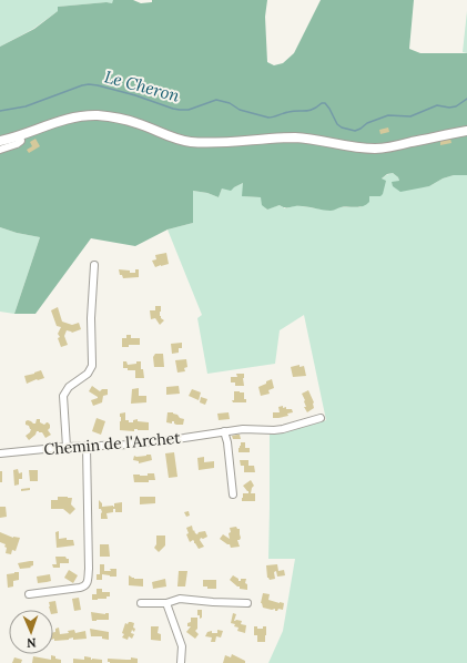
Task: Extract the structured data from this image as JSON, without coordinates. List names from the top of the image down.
{
  "streets": {
    "street": ["Chemin de l'Archet"]
  },
  "water": ["Le Cheron"],
  "north": "bottom"
}
